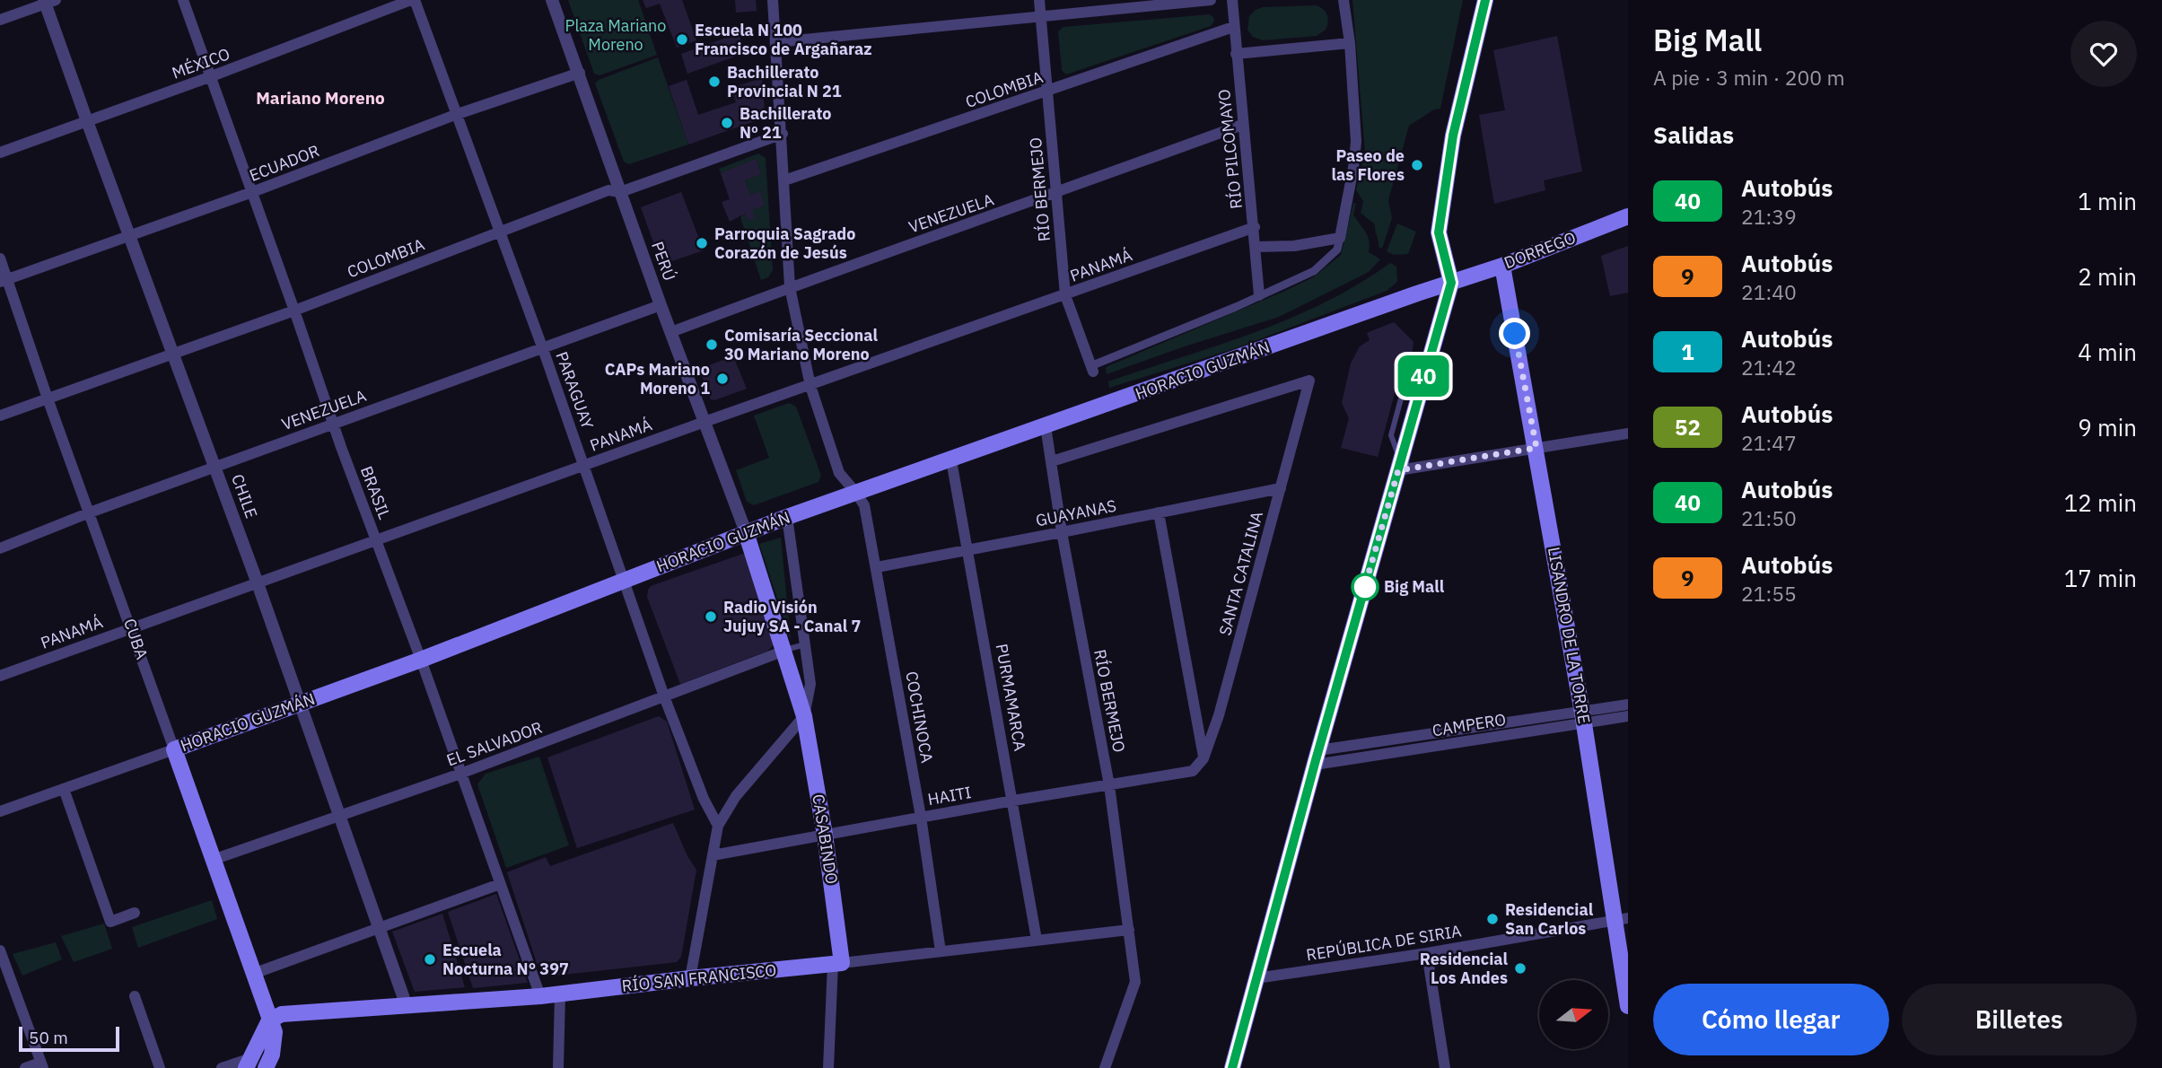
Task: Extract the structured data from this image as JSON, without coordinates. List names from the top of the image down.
{
  "streets": {
    "main road": [
      "DORREGO",
      "HORACIO GUZMÁN",
      "LISANDRO DE LA TORRE",
      "CUBA",
      "CASABINDO",
      "RÍO SAN FRANCISCO"
    ],
    "street": [
      "MÉXICO",
      "COLOMBIA",
      "RÍO PILCOMAYO",
      "ECUADOR",
      "RÍO BERMEJO",
      "VENEZUELA",
      "PERÚ",
      "PANAMÁ",
      "PARAGUAY",
      "BRASIL",
      "CHILE",
      "GUAYANAS",
      "SANTA CATALINA",
      "PURMAMARCA",
      "COCHINOCA",
      "CAMPERO",
      "EL SALVADOR",
      "HAITI",
      "REPÚBLICA DE SIRIA"
    ]
  },
  "crossings": [
    ["MÉXICO", "PARAGUAY"],
    ["MÉXICO", "BRASIL"],
    ["MÉXICO", "CHILE"],
    ["COLOMBIA", "RÍO PILCOMAYO"],
    ["COLOMBIA", "RÍO BERMEJO"],
    ["COLOMBIA", "PERÚ"],
    ["COLOMBIA", "PARAGUAY"],
    ["COLOMBIA", "BRASIL"],
    ["COLOMBIA", "CHILE"],
    ["COLOMBIA", "CUBA"],
    ["COLOMBIA", "COCHINOCA"],
    ["RÍO PILCOMAYO", "VENEZUELA"],
    ["RÍO PILCOMAYO", "PANAMÁ"],
    ["ECUADOR", "PERÚ"],
    ["ECUADOR", "PARAGUAY"],
    ["ECUADOR", "BRASIL"],
    ["ECUADOR", "CHILE"],
    ["ECUADOR", "CUBA"],
    ["RÍO BERMEJO", "VENEZUELA"],
    ["RÍO BERMEJO", "PANAMÁ"],
    ["RÍO BERMEJO", "HORACIO GUZMÁN"],
    ["RÍO BERMEJO", "GUAYANAS"],
    ["RÍO BERMEJO", "SANTA CATALINA"],
    ["RÍO BERMEJO", "HAITI"],
    ["RÍO BERMEJO", "RÍO SAN FRANCISCO"],
    ["VENEZUELA", "PERÚ"],
    ["VENEZUELA", "PARAGUAY"],
    ["VENEZUELA", "BRASIL"],
    ["VENEZUELA", "CHILE"],
    ["VENEZUELA", "CUBA"],
    ["VENEZUELA", "COCHINOCA"],
    ["DORREGO", "HORACIO GUZMÁN"],
    ["DORREGO", "LISANDRO DE LA TORRE"],
    ["PERÚ", "PANAMÁ"],
    ["PERÚ", "HORACIO GUZMÁN"],
    ["PERÚ", "CASABINDO"],
    ["PANAMÁ", "PARAGUAY"],
    ["PANAMÁ", "BRASIL"],
    ["PANAMÁ", "CHILE"],
    ["PANAMÁ", "CUBA"],
    ["PANAMÁ", "COCHINOCA"],
    ["HORACIO GUZMÁN", "PARAGUAY"],
    ["HORACIO GUZMÁN", "BRASIL"],
    ["HORACIO GUZMÁN", "CHILE"],
    ["HORACIO GUZMÁN", "CUBA"],
    ["HORACIO GUZMÁN", "PURMAMARCA"],
    ["HORACIO GUZMÁN", "COCHINOCA"],
    ["HORACIO GUZMÁN", "CASABINDO"],
    ["PARAGUAY", "EL SALVADOR"],
    ["BRASIL", "EL SALVADOR"],
    ["BRASIL", "RÍO SAN FRANCISCO"],
    ["CHILE", "EL SALVADOR"],
    ["CHILE", "RÍO SAN FRANCISCO"],
    ["GUAYANAS", "SANTA CATALINA"],
    ["GUAYANAS", "PURMAMARCA"],
    ["GUAYANAS", "COCHINOCA"],
    ["SANTA CATALINA", "HAITI"],
    ["LISANDRO DE LA TORRE", "CAMPERO"],
    ["LISANDRO DE LA TORRE", "REPÚBLICA DE SIRIA"],
    ["CUBA", "EL SALVADOR"],
    ["CUBA", "RÍO SAN FRANCISCO"],
    ["PURMAMARCA", "HAITI"],
    ["PURMAMARCA", "RÍO SAN FRANCISCO"],
    ["COCHINOCA", "HAITI"],
    ["COCHINOCA", "RÍO SAN FRANCISCO"],
    ["EL SALVADOR", "CASABINDO"],
    ["HAITI", "CASABINDO"],
    ["CASABINDO", "RÍO SAN FRANCISCO"]
  ],
  "districts": ["Mariano Moreno"],
  "parks": ["Plaza Mariano Moreno"],
  "places": [
    "Escuela N 100 Francisco de Argañaraz",
    "Bachillerato Provincial N 21",
    "Bachillerato Nº 21",
    "Paseo de las Flores",
    "Parroquia Sagrado Corazón de Jesús",
    "Comisaría Seccional 30 Mariano Moreno",
    "CAPs Mariano Moreno 1",
    "Big Mall",
    "Radio Visión Jujuy SA - Canal 7",
    "Residencial San Carlos",
    "Escuela Nocturna N° 397",
    "Residencial Los Andes"
  ],
  "lines": ["bus line 40"],
  "scale_bar": "50 m",
  "north": "right",
  "page": {
    "on_map": "40",
    "heading": [
      ["Big Mall", "A pie · 3 min · 200 m"],
      "Salidas"
    ],
    "list": [
      {
        "mark": "40",
        "name": "Autobús",
        "note": "21:39",
        "value": "1 min"
      },
      {
        "mark": "9",
        "name": "Autobús",
        "note": "21:40",
        "value": "2 min"
      },
      {
        "mark": "1",
        "name": "Autobús",
        "note": "21:42",
        "value": "4 min"
      },
      {
        "mark": "52",
        "name": "Autobús",
        "note": "21:47",
        "value": "9 min"
      },
      {
        "mark": "40",
        "name": "Autobús",
        "note": "21:50",
        "value": "12 min"
      },
      {
        "mark": "9",
        "name": "Autobús",
        "note": "21:55",
        "value": "17 min"
      }
    ],
    "buttons": ["Cómo llegar", "Billetes"],
    "scale": "50 m"
  }
}
